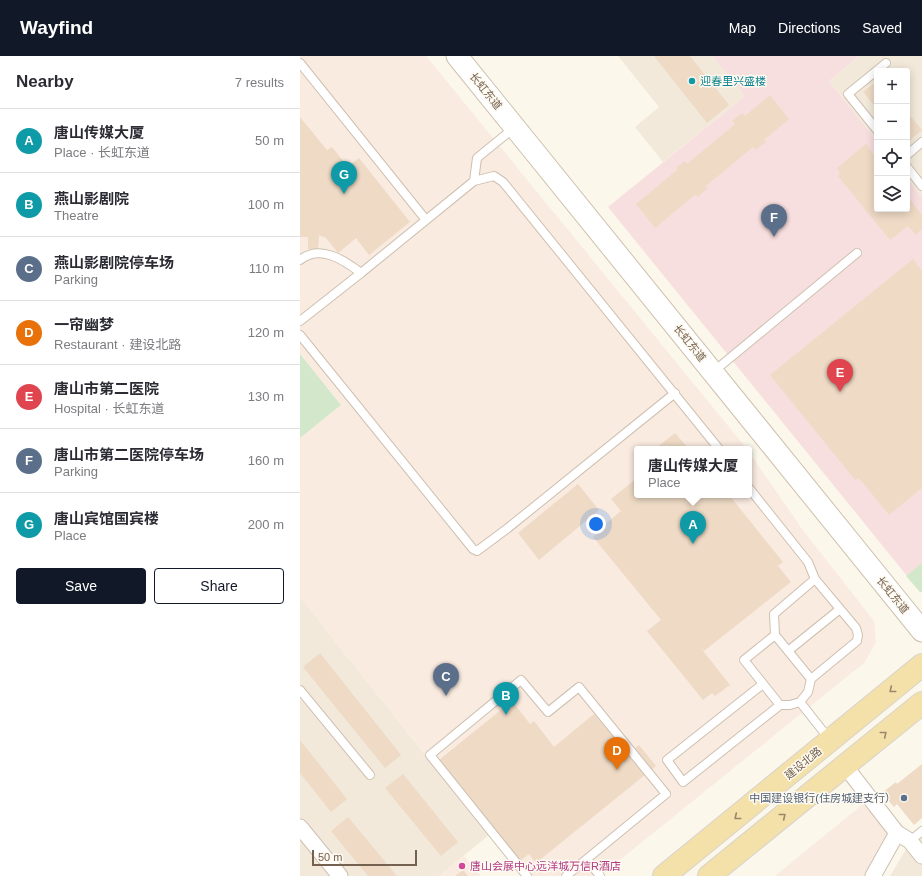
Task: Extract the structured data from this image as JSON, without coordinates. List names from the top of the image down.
{
  "streets": {
    "main road": ["建设北路"],
    "street": ["长虹东道"]
  },
  "places": ["迎春里兴盛楼", "中国建设银行(住房城建支行）", "唐山会展中心远洋城万信R酒店"],
  "scale_bar": "50 m",
  "page": {
    "header": "Wayfind",
    "nav": ["Map", "Directions", "Saved"],
    "heading": ["Nearby", "7 results"],
    "map_buttons": ["+", "−"],
    "list": [
      {
        "mark": "A",
        "name": "唐山传媒大厦",
        "note": "Place · 长虹东道",
        "value": "50 m"
      },
      {
        "mark": "B",
        "name": "燕山影剧院",
        "note": "Theatre",
        "value": "100 m"
      },
      {
        "mark": "C",
        "name": "燕山影剧院停车场",
        "note": "Parking",
        "value": "110 m"
      },
      {
        "mark": "D",
        "name": "一帘幽梦",
        "note": "Restaurant · 建设北路",
        "value": "120 m"
      },
      {
        "mark": "E",
        "name": "唐山市第二医院",
        "note": "Hospital · 长虹东道",
        "value": "130 m"
      },
      {
        "mark": "F",
        "name": "唐山市第二医院停车场",
        "note": "Parking",
        "value": "160 m"
      },
      {
        "mark": "G",
        "name": "唐山宾馆国宾楼",
        "note": "Place",
        "value": "200 m"
      }
    ],
    "pins": [
      "G",
      "F",
      "E",
      "A",
      "C",
      "B",
      "D"
    ],
    "popup": ["唐山传媒大厦", "Place"],
    "buttons": ["Save", "Share"],
    "scale": "50 m"
  }
}
